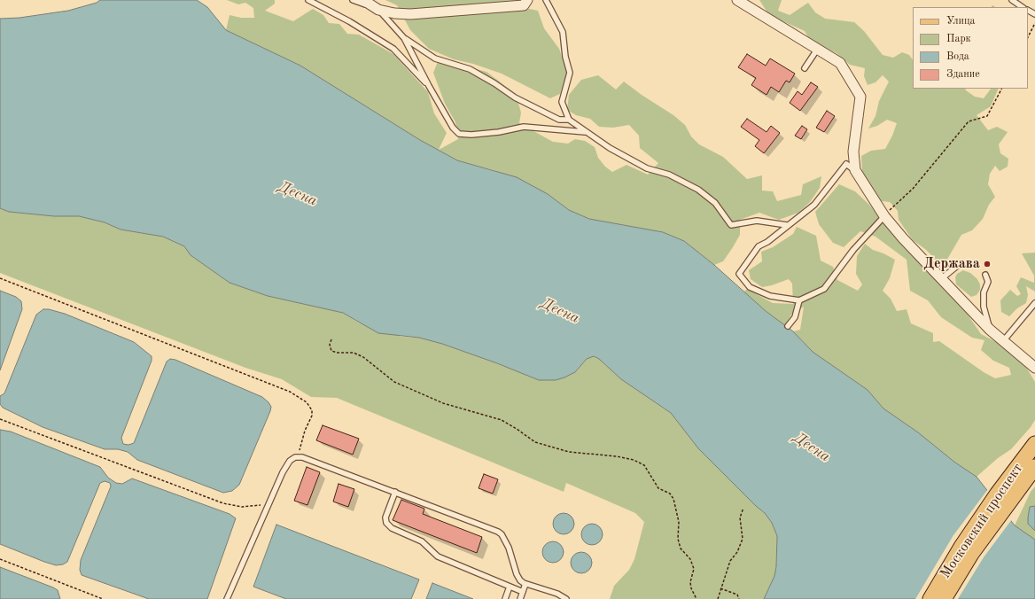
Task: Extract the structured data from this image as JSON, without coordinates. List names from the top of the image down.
{
  "streets": {
    "main road": ["Московский проспект"]
  },
  "water": ["Десна"],
  "places": ["Держава"],
  "legend": [
    "Улица",
    "Парк",
    "Вода",
    "Здание"
  ]
}
